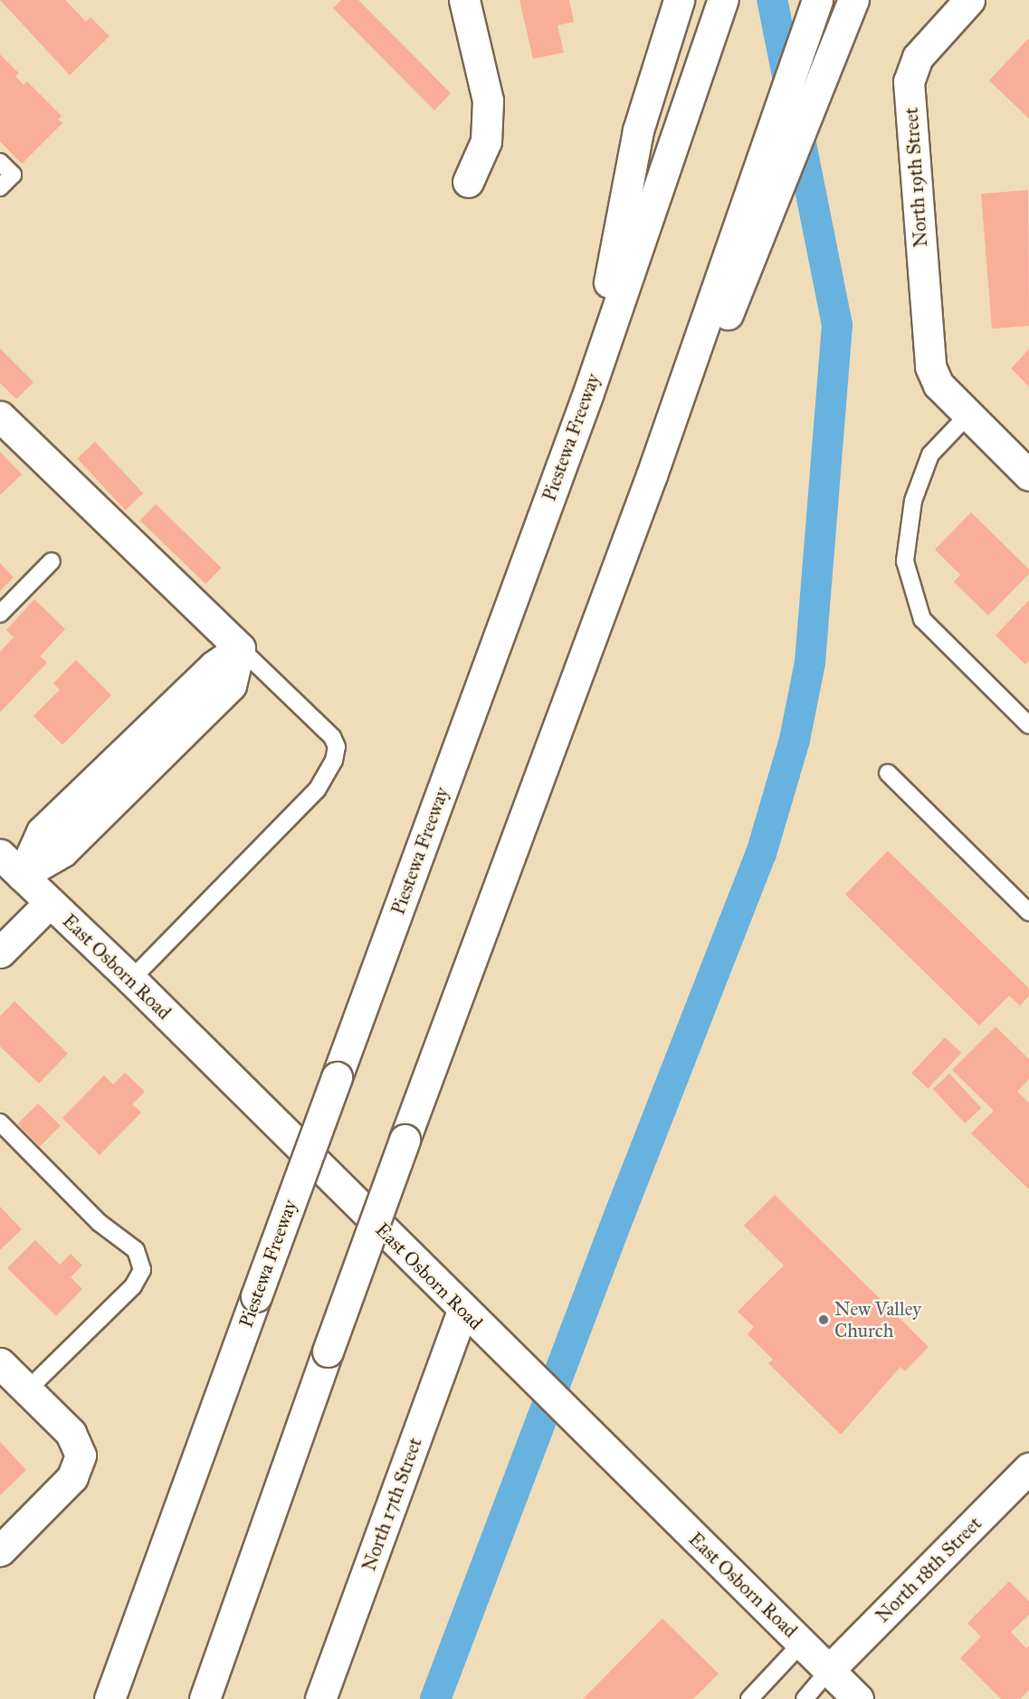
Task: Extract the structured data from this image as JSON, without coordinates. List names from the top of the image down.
{
  "streets": {
    "main road": [
      "North 19th Street",
      "Piestewa Freeway",
      "East Osborn Road",
      "North 17th Street",
      "North 18th Street"
    ]
  },
  "crossings": [
    ["East Osborn Road", "North 17th Street"],
    ["East Osborn Road", "North 18th Street"]
  ],
  "places": ["New Valley Church"]
}
